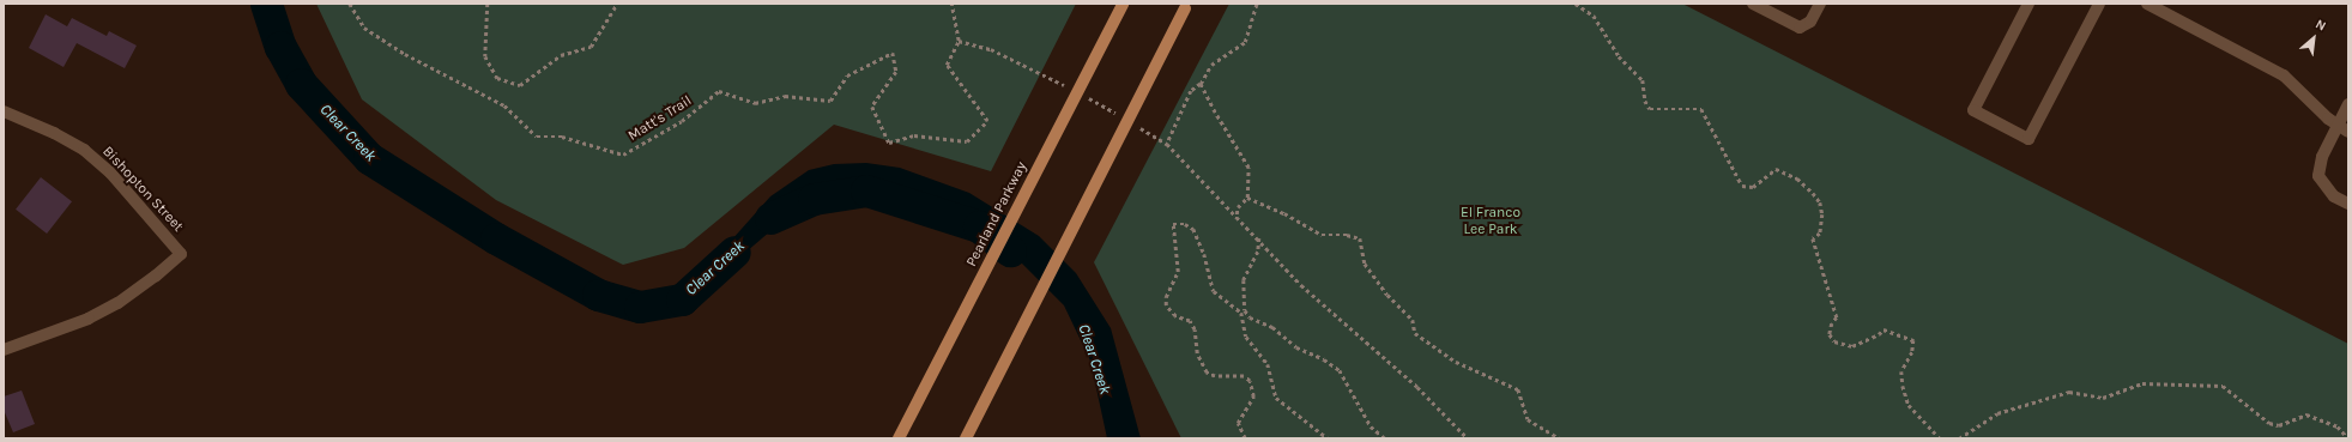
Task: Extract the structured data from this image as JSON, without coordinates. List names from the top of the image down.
{
  "streets": {
    "main road": ["Pearland Parkway"],
    "street": ["Bishopton Street"],
    "path": ["Matt's Trail"]
  },
  "water": ["Clear Creek"],
  "parks": ["El Franco Lee Park"],
  "north": "top right"
}
